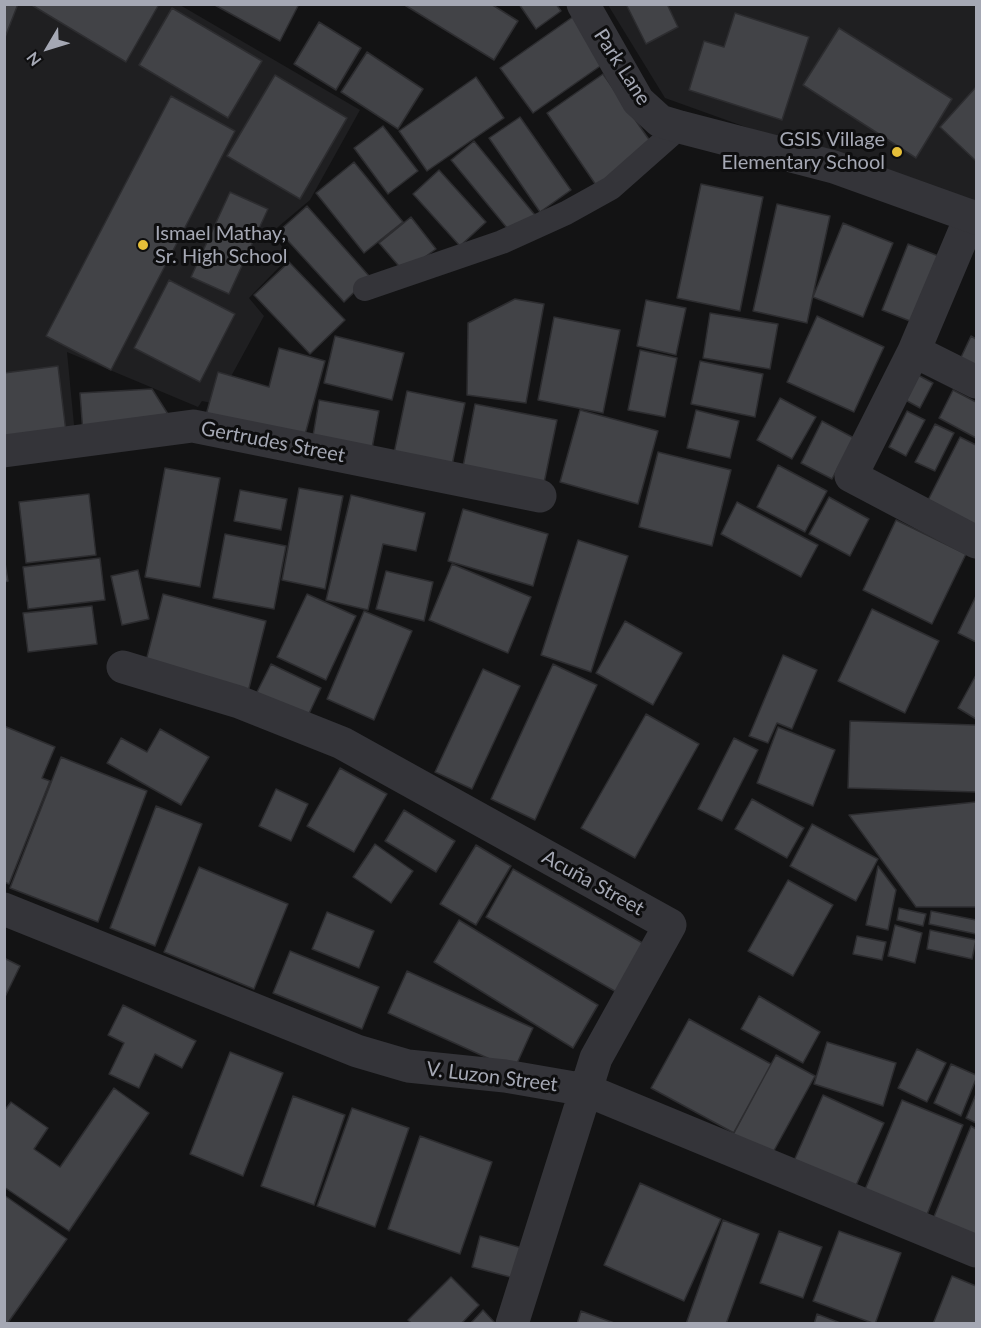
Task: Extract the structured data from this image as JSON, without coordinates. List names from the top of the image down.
{
  "streets": {
    "street": [
      "Park Lane",
      "Gertrudes Street",
      "Acuña Street",
      "V. Luzon Street"
    ]
  },
  "crossings": [
    ["Acuña Street", "V. Luzon Street"]
  ],
  "places": ["GSIS Village Elementary School", "Ismael Mathay, Sr. High School"],
  "north": "bottom left"
}
